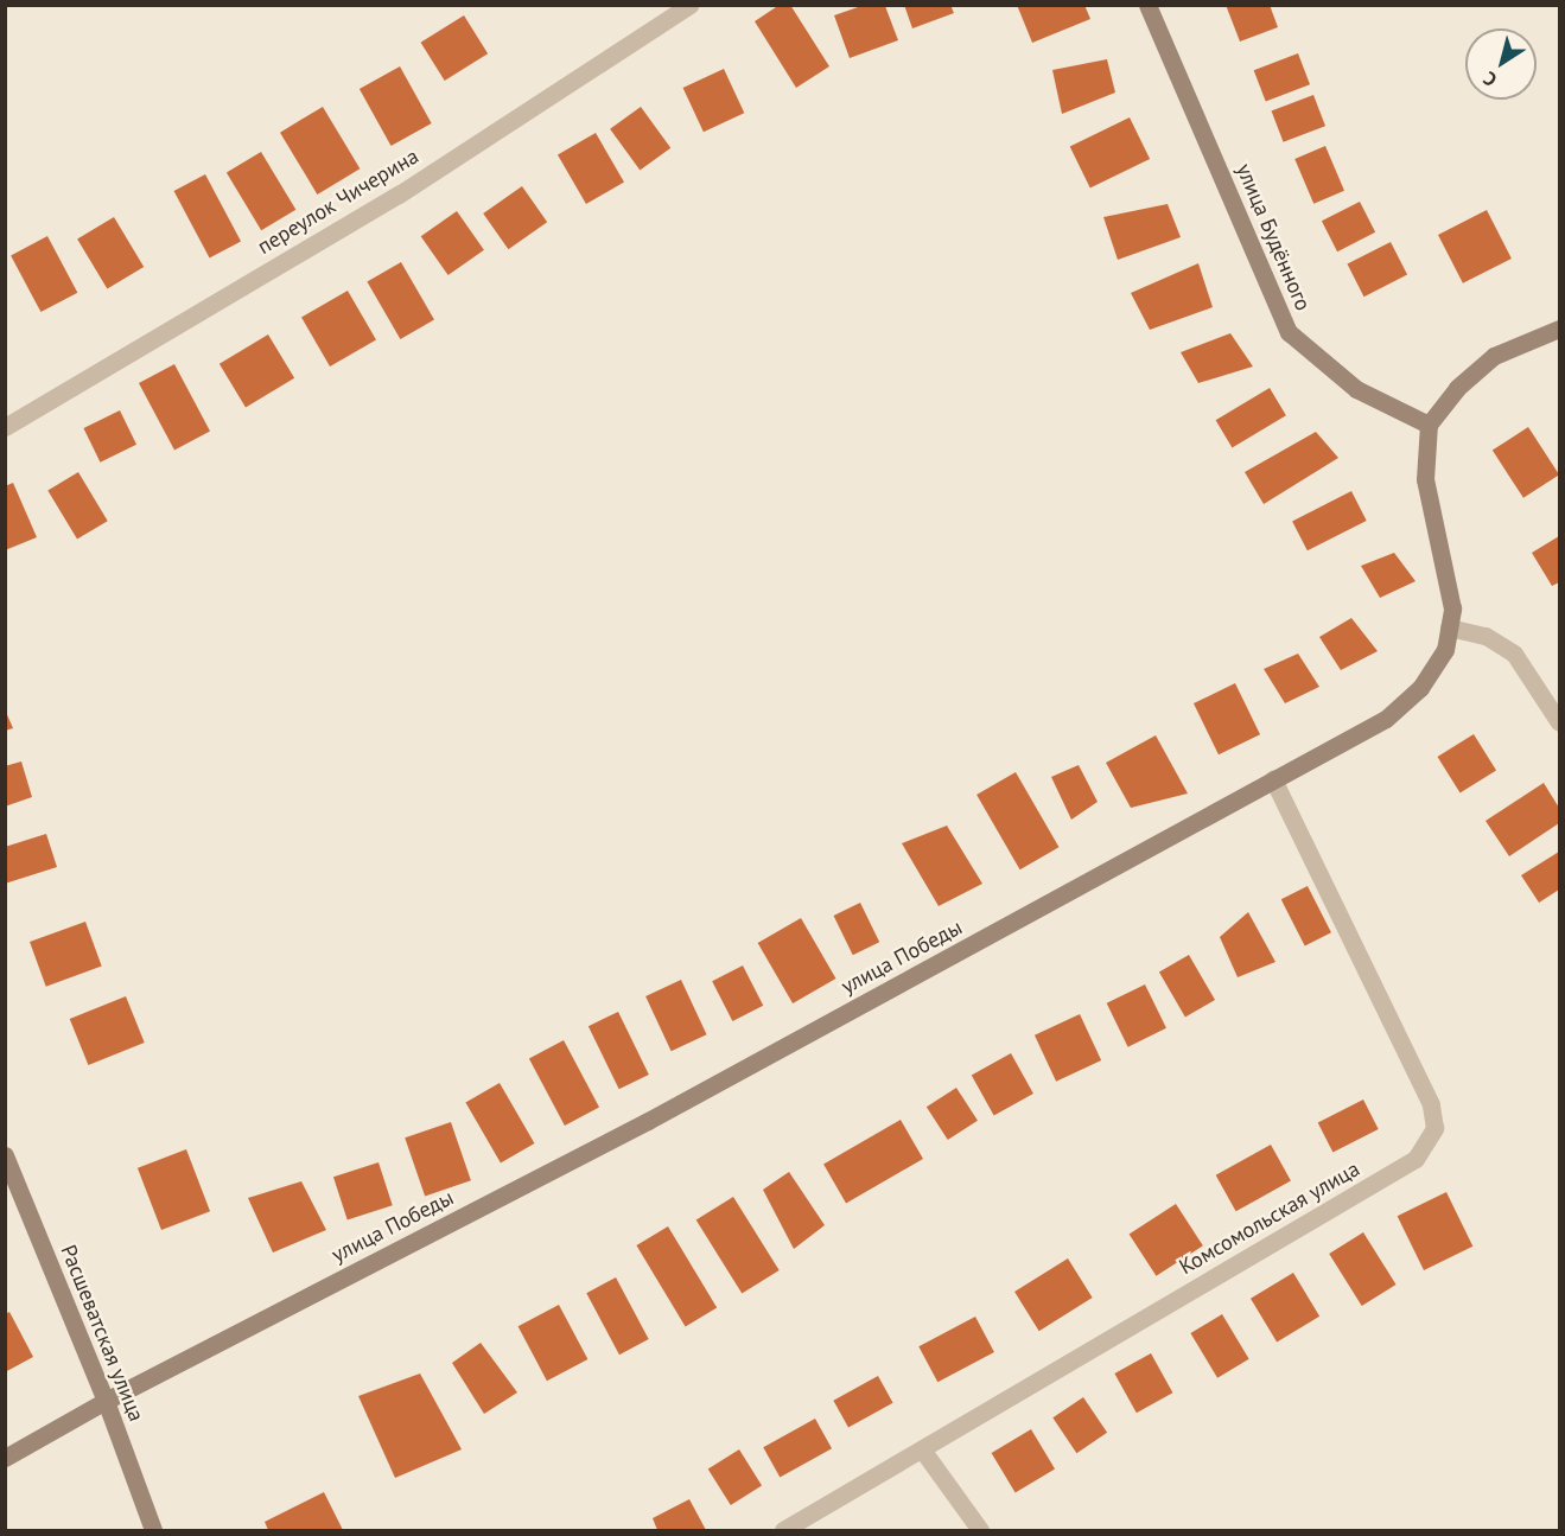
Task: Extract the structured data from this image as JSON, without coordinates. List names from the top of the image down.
{
  "streets": {
    "street": [
      "переулок Чичерина",
      "улица Будённого",
      "улица Победы",
      "Комсомольская улица",
      "Расшеватская улица"
    ]
  },
  "crossings": [
    ["улица Будённого", "улица Победы"],
    ["улица Победы", "Комсомольская улица"],
    ["улица Победы", "Расшеватская улица"]
  ],
  "north": "bottom left"
}
